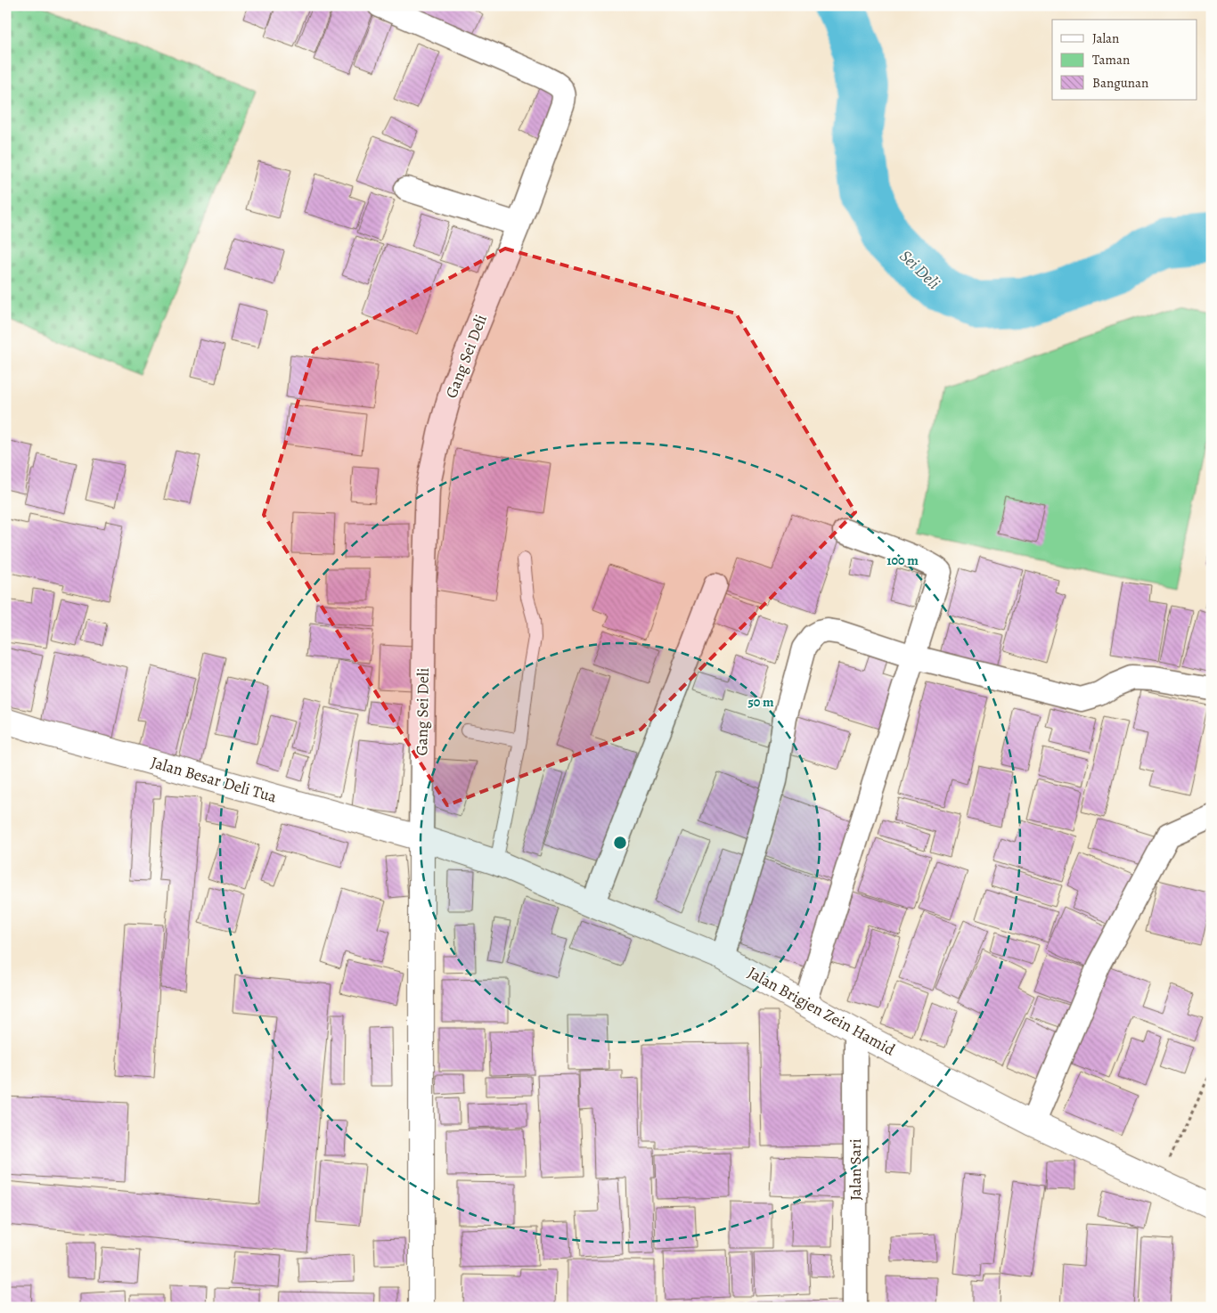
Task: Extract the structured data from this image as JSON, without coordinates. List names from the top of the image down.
{
  "streets": {
    "main road": ["Jalan Besar Deli Tua", "Jalan Brigjen Zein Hamid"],
    "street": ["Gang Sei Deli", "Jalan Sari"]
  },
  "crossings": [
    ["Gang Sei Deli", "Jalan Besar Deli Tua"],
    ["Gang Sei Deli", "Jalan Brigjen Zein Hamid"],
    ["Jalan Besar Deli Tua", "Jalan Brigjen Zein Hamid"],
    ["Jalan Brigjen Zein Hamid", "Jalan Sari"]
  ],
  "water": ["Sei Deli"],
  "legend": ["Jalan", "Taman", "Bangunan"],
  "rings": ["100 m", "50 m"]
}
